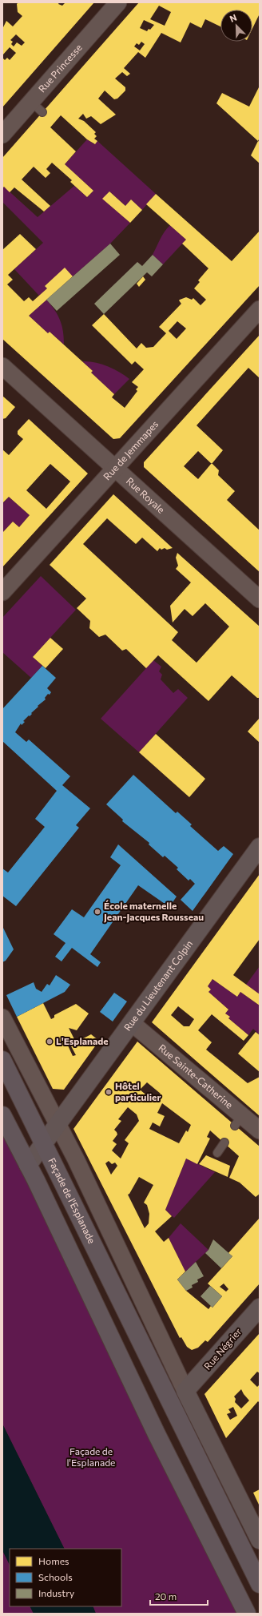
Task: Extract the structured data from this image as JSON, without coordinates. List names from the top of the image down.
{
  "streets": {
    "main road": ["Façade de l'Esplanade"],
    "street": [
      "Rue Princesse",
      "Rue de Jemmapes",
      "Rue Royale",
      "Rue du Lieutenant Colpin",
      "Rue Sainte-Catherine",
      "Rue Négrier"
    ]
  },
  "crossings": [
    ["Rue de Jemmapes", "Rue Royale"],
    ["Rue du Lieutenant Colpin", "Rue Sainte-Catherine"],
    ["Rue du Lieutenant Colpin", "Façade de l'Esplanade"]
  ],
  "parks": ["Façade de l'Esplanade"],
  "places": ["École maternelle Jean-Jacques Rousseau", "L'Esplanade", "Hôtel particulier"],
  "legend": ["Homes", "Schools", "Industry"],
  "scale_bar": "20 m",
  "north": "top left"
}
